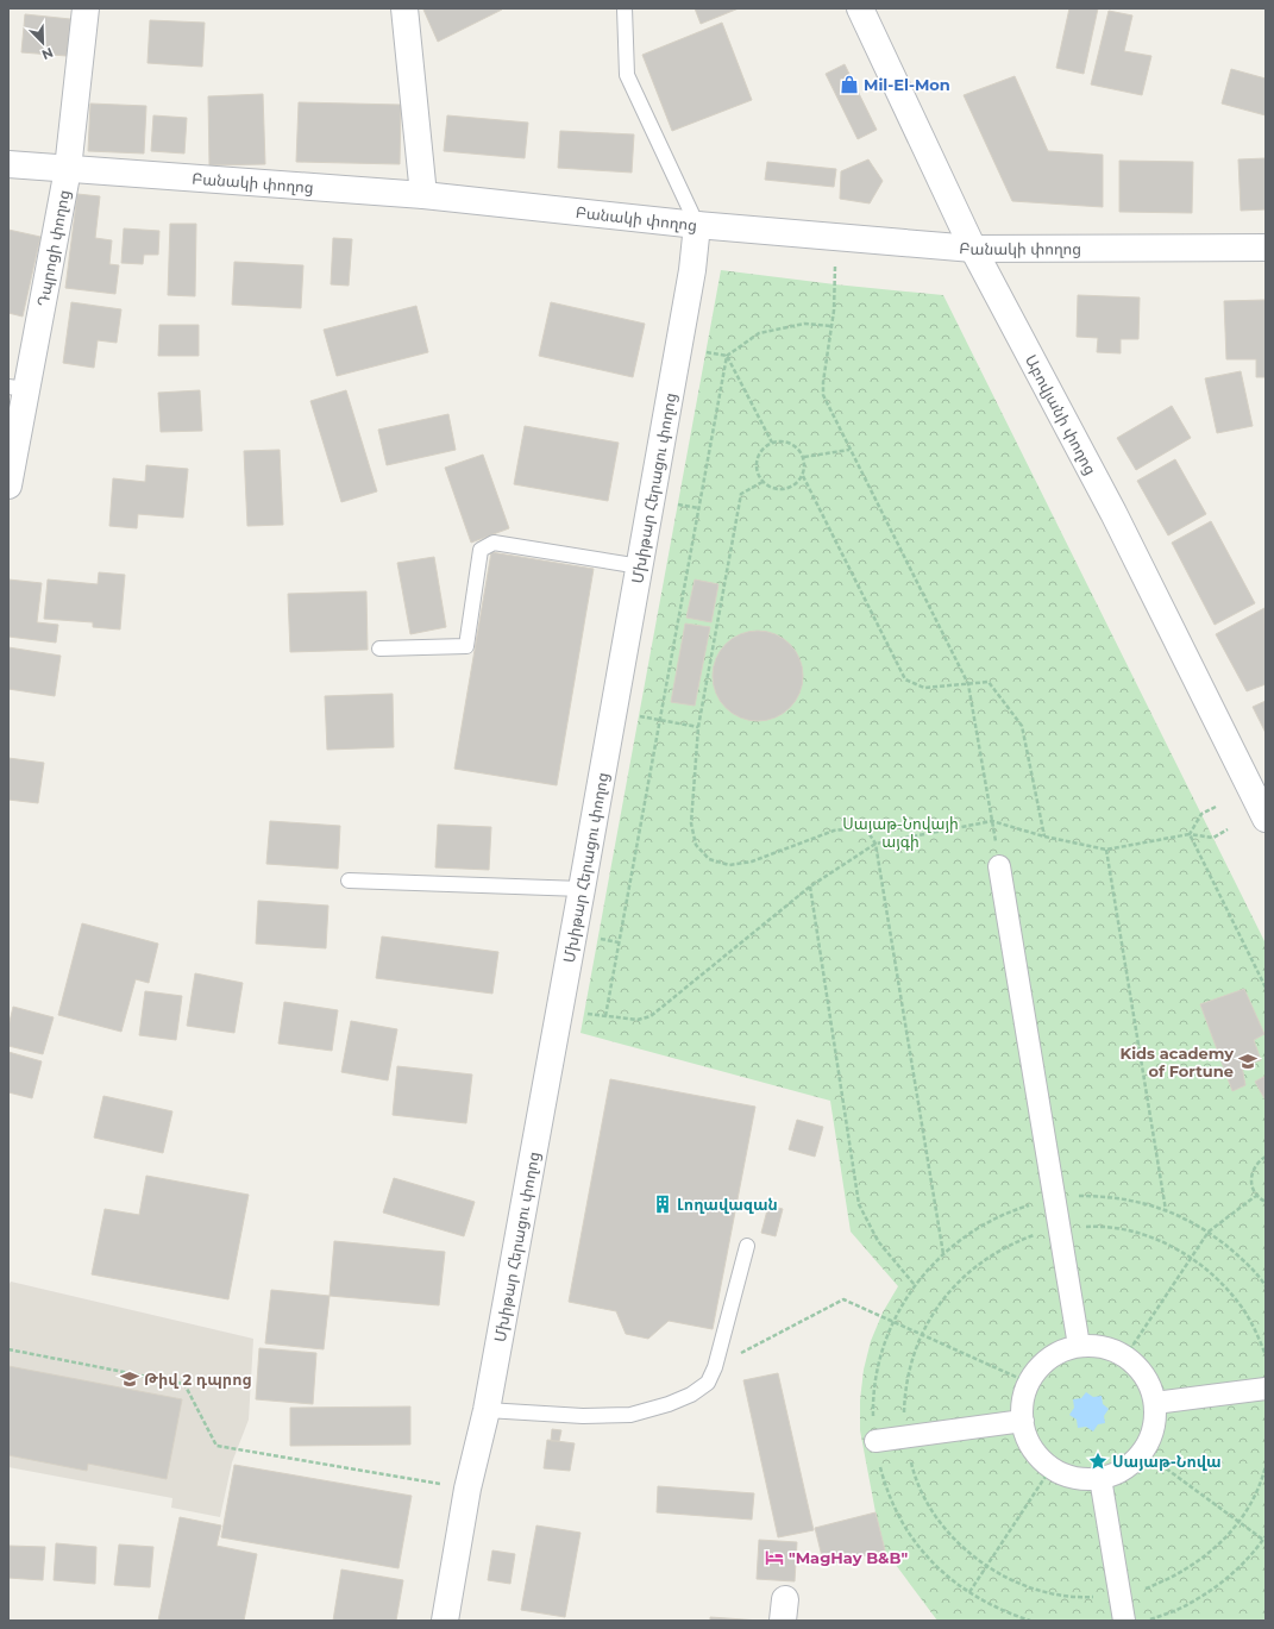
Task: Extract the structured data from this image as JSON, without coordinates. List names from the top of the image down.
{
  "streets": {
    "street": [
      "Բանակի փողոց",
      "Դպրոցի փողոց",
      "Աբովյանի փողոց",
      "Մխիթար Հերացու փողոց"
    ]
  },
  "crossings": [
    ["Բանակի փողոց", "Դպրոցի փողոց"],
    ["Բանակի փողոց", "Աբովյանի փողոց"],
    ["Բանակի փողոց", "Մխիթար Հերացու փողոց"]
  ],
  "parks": ["Սայաթ-Նովայի այգի"],
  "places": {
    "shop": ["Mil-El-Mon"],
    "school or university": ["Kids academy of Fortune", "Թիվ 2 դպրոց"],
    "building": ["Լողավազան"],
    "place": ["Սայաթ-Նովա"],
    "hotel": ["\"MagHay B&B\""]
  },
  "north": "bottom right"
}
